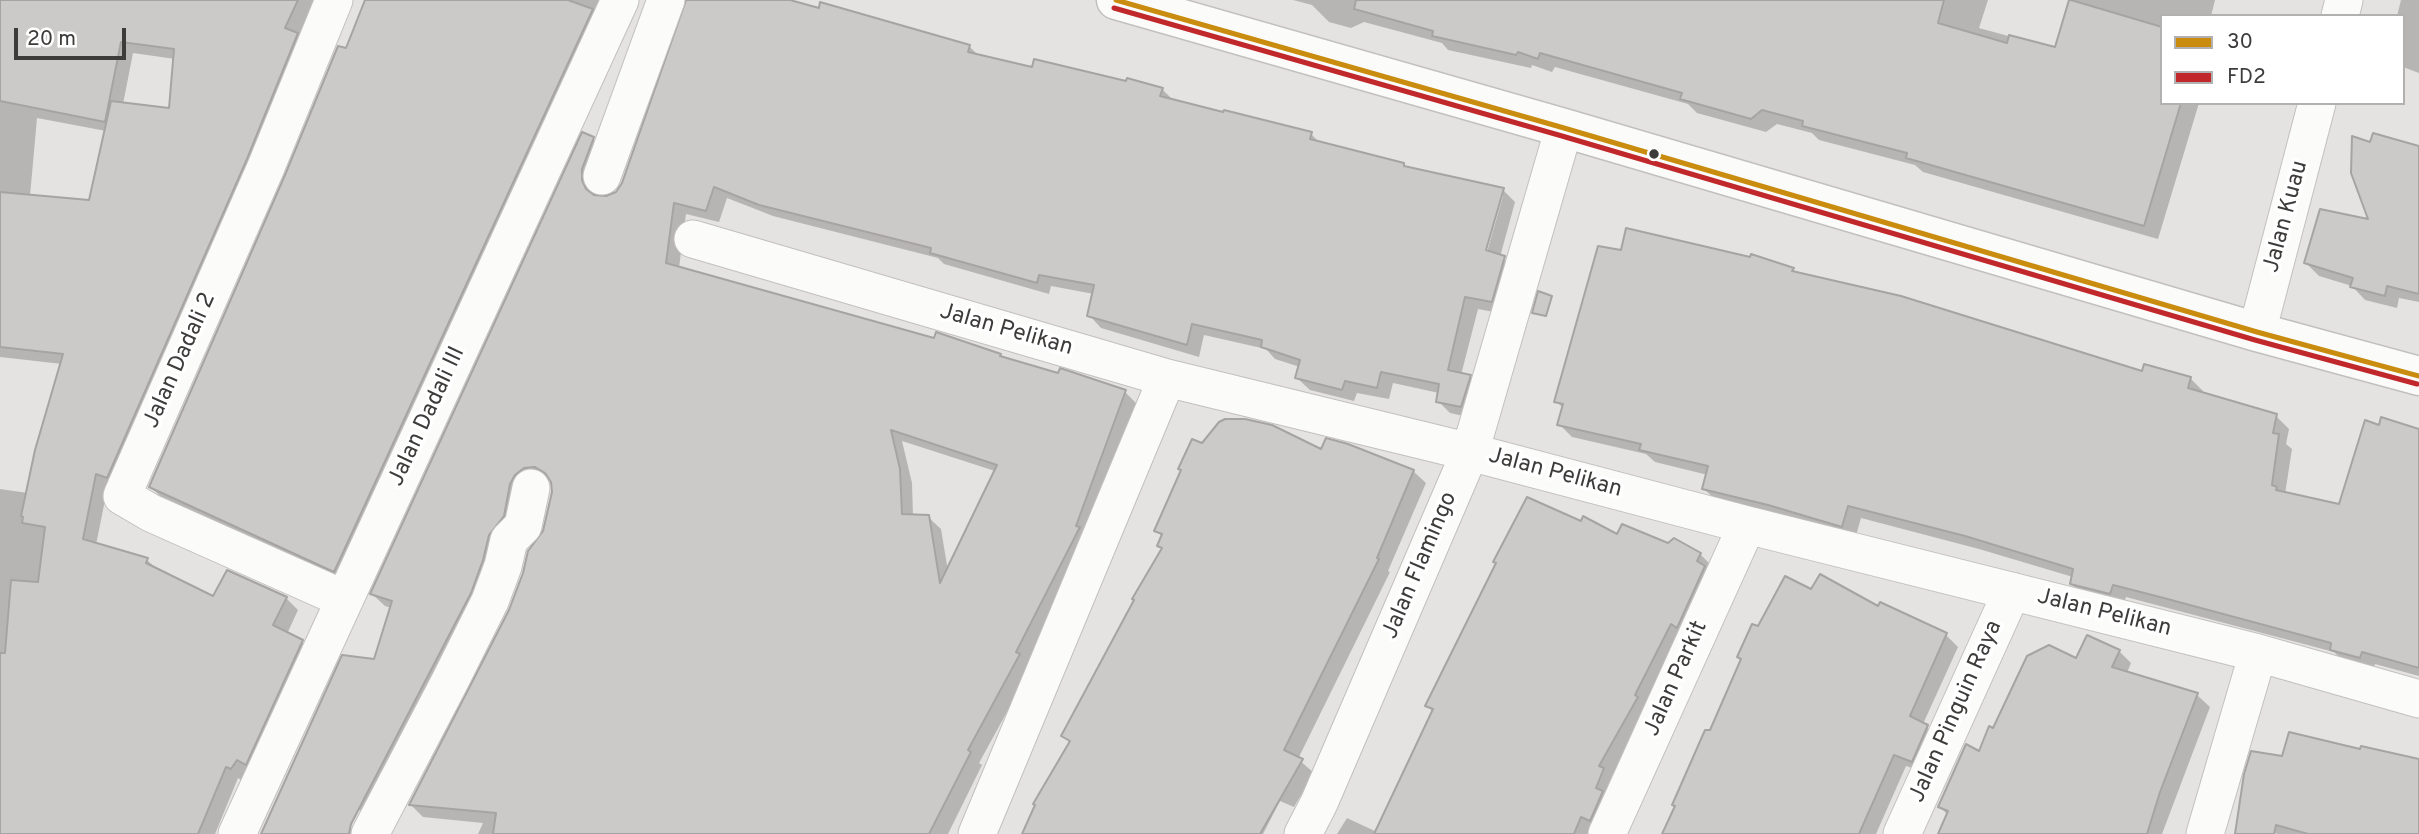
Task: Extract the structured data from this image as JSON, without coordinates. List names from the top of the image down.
{
  "streets": {
    "street": [
      "Jalan Kuau",
      "Jalan Pelikan",
      "Jalan Dadali 2",
      "Jalan Dadali III",
      "Jalan Flamingo",
      "Jalan Parkit",
      "Jalan Pinguin Raya"
    ]
  },
  "crossings": [
    ["Jalan Pelikan", "Jalan Flamingo"],
    ["Jalan Pelikan", "Jalan Parkit"],
    ["Jalan Pelikan", "Jalan Pinguin Raya"],
    ["Jalan Dadali 2", "Jalan Dadali III"]
  ],
  "lines": ["transit line 30", "transit line FD2"],
  "legend": ["30", "FD2"],
  "scale_bar": "20 m"
}
